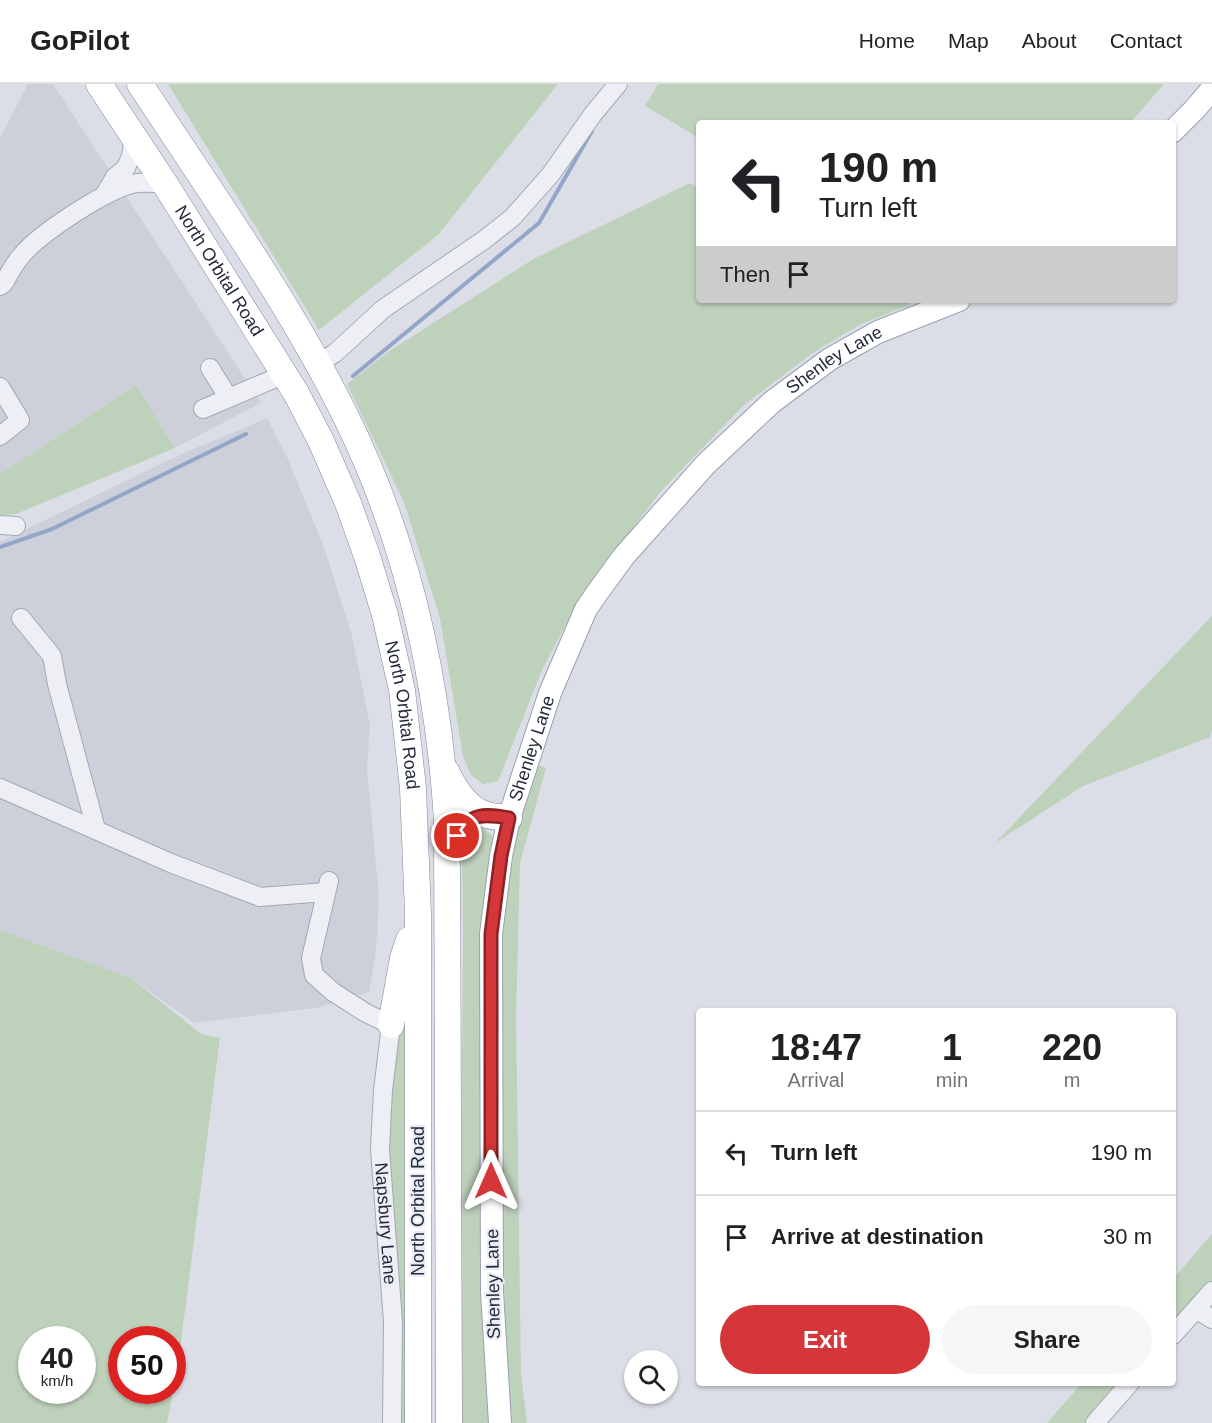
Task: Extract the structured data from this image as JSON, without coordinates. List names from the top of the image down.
{
  "streets": {
    "highway": ["North Orbital Road"],
    "main road": ["Shenley Lane"],
    "street": ["Napsbury Lane"]
  },
  "page": {
    "header": "GoPilot",
    "nav": [
      "Home",
      "Map",
      "About",
      "Contact"
    ],
    "turn": ["190 m", "Turn left"],
    "then": "Then",
    "eta": [
      "18:47",
      "Arrival",
      "1",
      "min",
      "220",
      "m"
    ],
    "list": [
      {
        "name": "Turn left",
        "value": "190 m"
      },
      {
        "name": "Arrive at destination",
        "value": "30 m"
      }
    ],
    "buttons": ["Exit", "Share"],
    "speed": "40 km/h",
    "limit": "50"
  }
}
